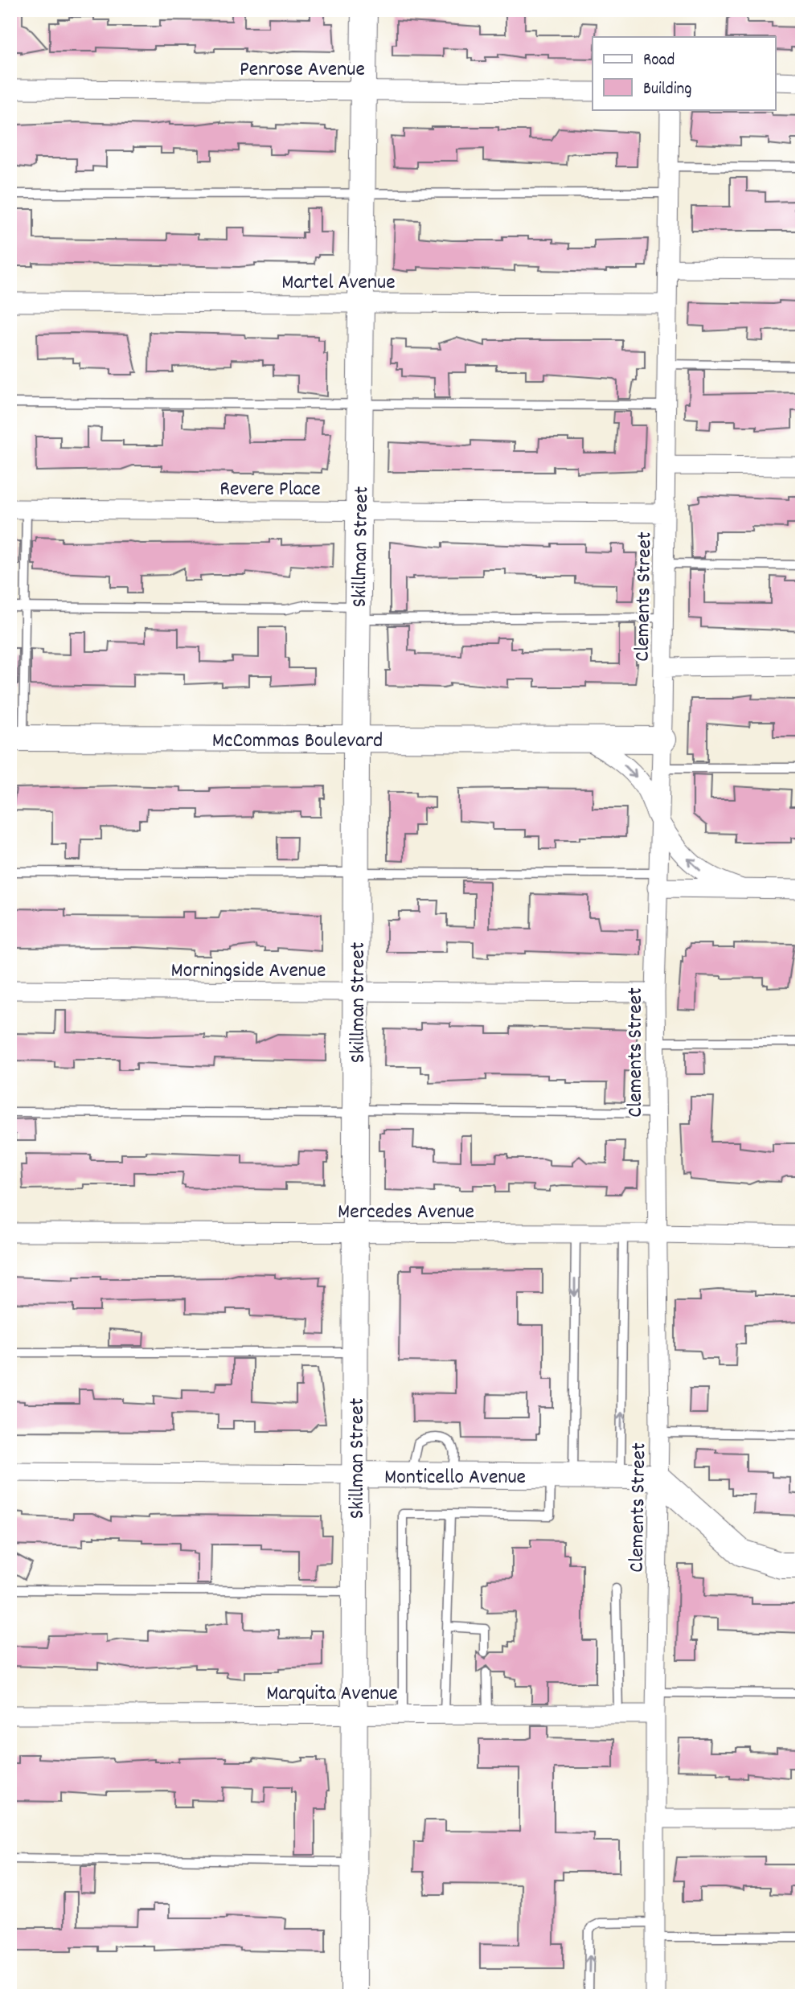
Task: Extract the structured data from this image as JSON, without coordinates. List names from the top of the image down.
{
  "streets": {
    "main road": ["Skillman Street", "McCommas Boulevard", "Monticello Avenue"],
    "street": [
      "Penrose Avenue",
      "Martel Avenue",
      "Revere Place",
      "Clements Street",
      "Morningside Avenue",
      "Mercedes Avenue",
      "Marquita Avenue"
    ]
  },
  "crossings": [
    ["Penrose Avenue", "Skillman Street"],
    ["Martel Avenue", "Skillman Street"],
    ["Martel Avenue", "Clements Street"],
    ["Revere Place", "Skillman Street"],
    ["Revere Place", "Clements Street"],
    ["Skillman Street", "McCommas Boulevard"],
    ["Skillman Street", "Morningside Avenue"],
    ["Skillman Street", "Mercedes Avenue"],
    ["Skillman Street", "Monticello Avenue"],
    ["Skillman Street", "Marquita Avenue"],
    ["Clements Street", "McCommas Boulevard"],
    ["Clements Street", "Morningside Avenue"],
    ["Clements Street", "Mercedes Avenue"],
    ["Clements Street", "Monticello Avenue"],
    ["Clements Street", "Marquita Avenue"]
  ],
  "legend": ["Road", "Building"]
}
